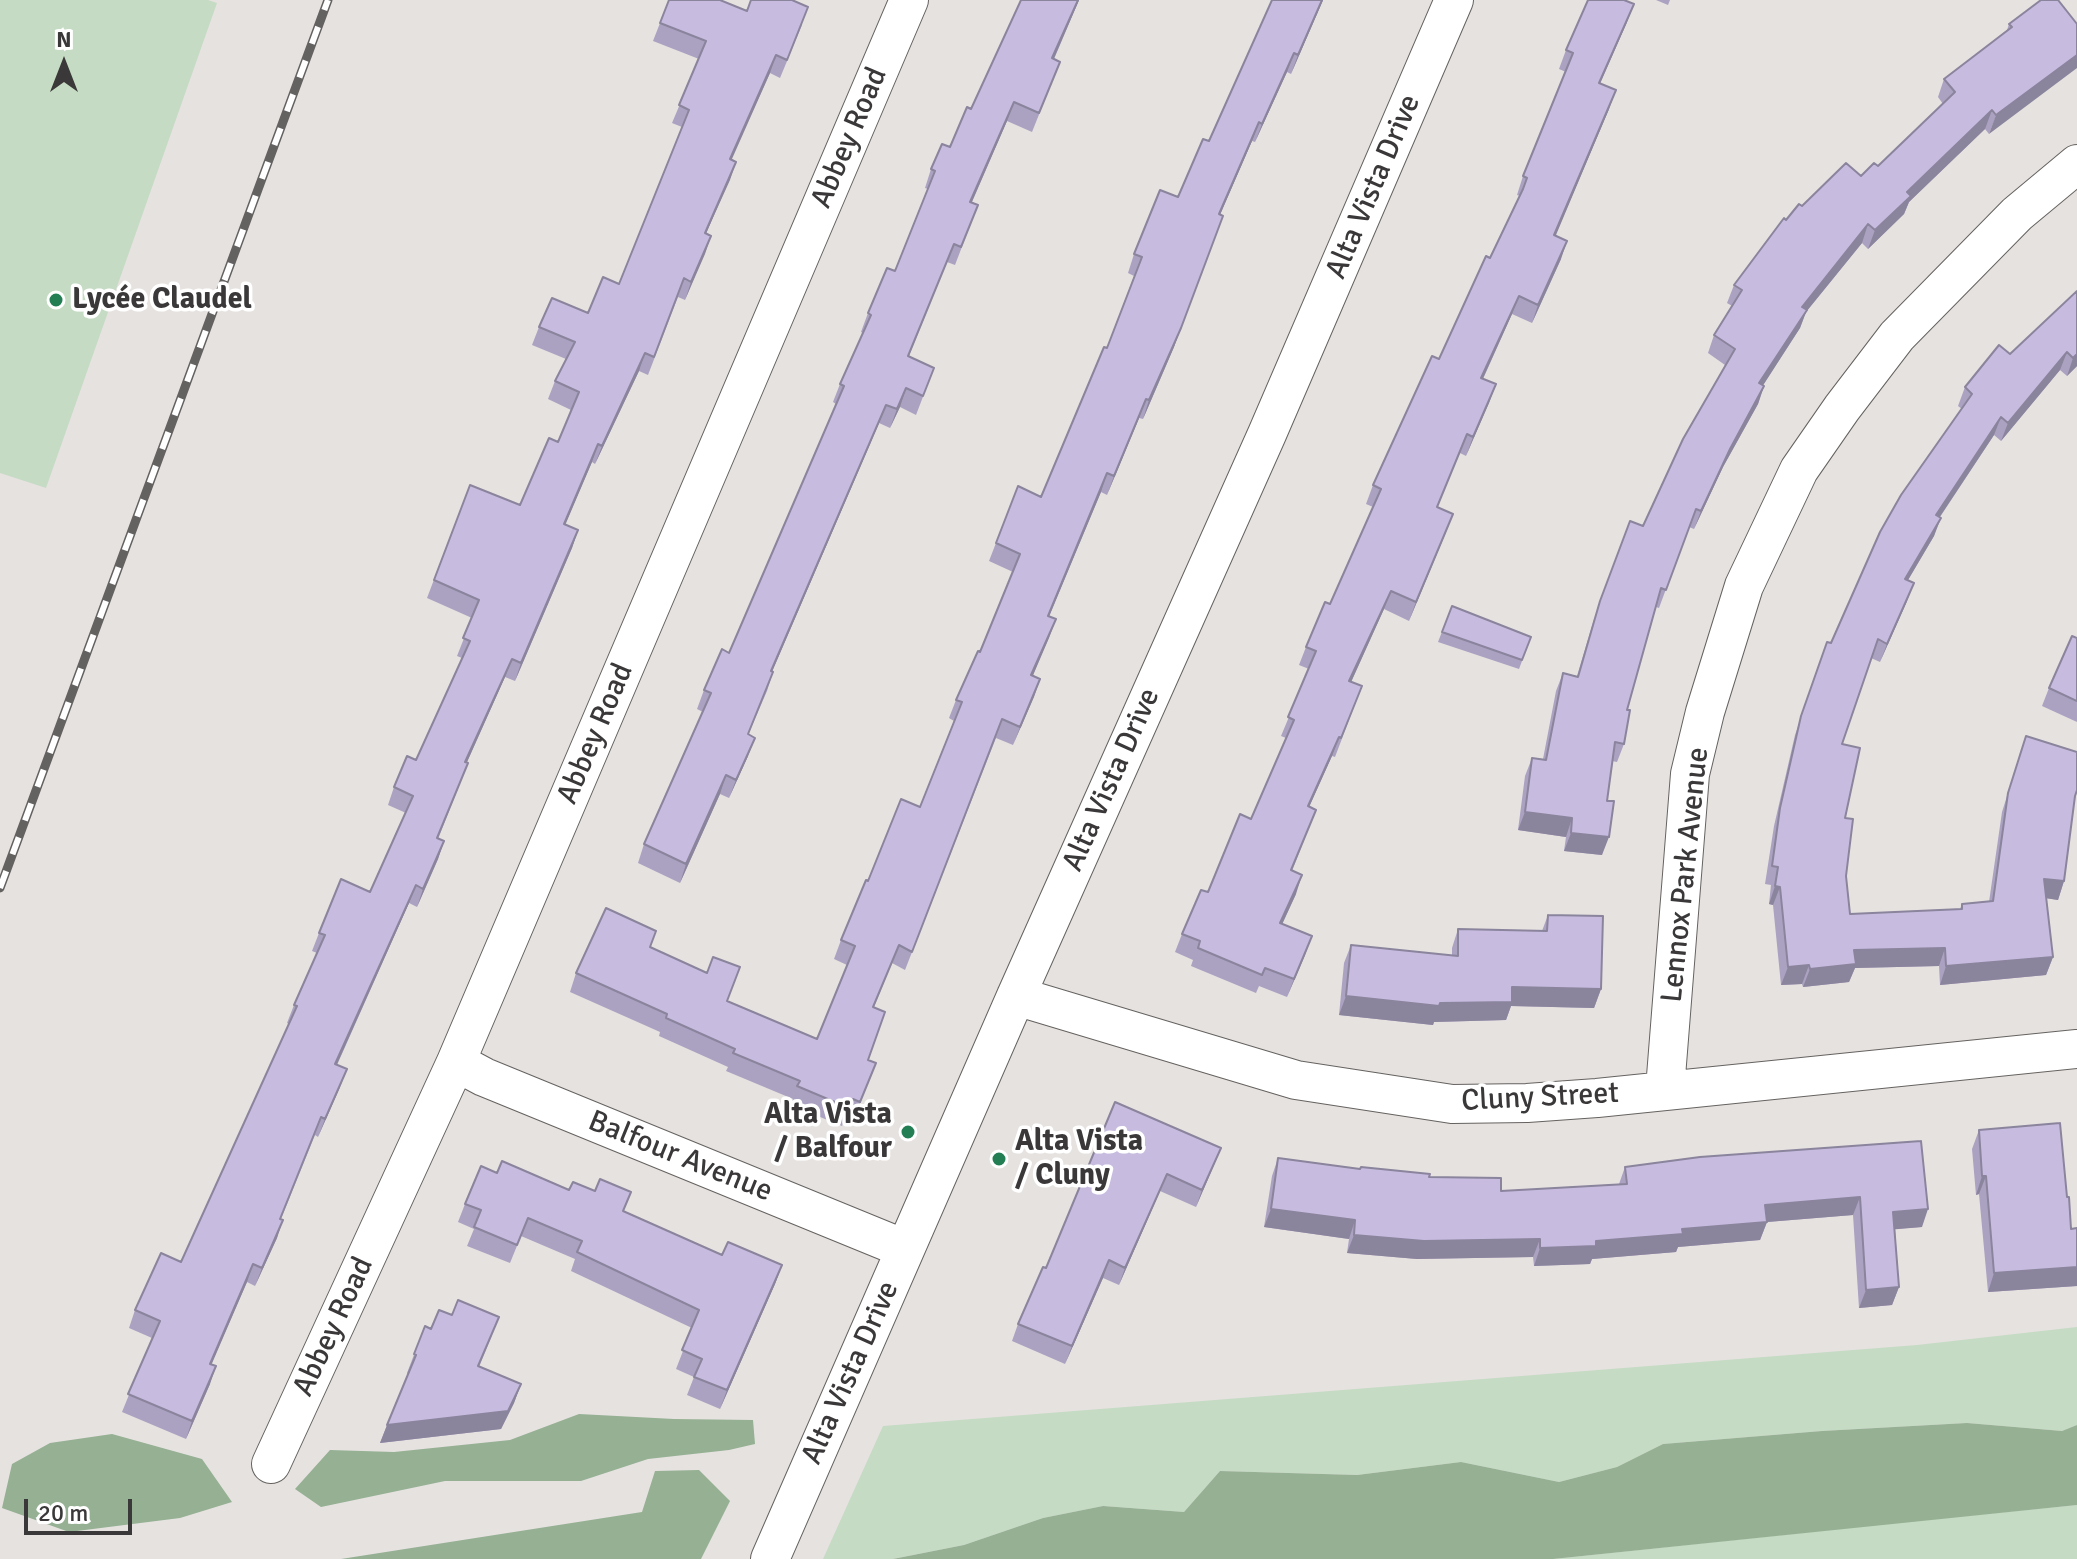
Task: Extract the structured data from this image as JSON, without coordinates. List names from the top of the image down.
{
  "streets": {
    "street": [
      "Abbey Road",
      "Alta Vista Drive",
      "Lennox Park Avenue",
      "Cluny Street",
      "Balfour Avenue"
    ]
  },
  "crossings": [
    ["Abbey Road", "Balfour Avenue"],
    ["Alta Vista Drive", "Cluny Street"],
    ["Alta Vista Drive", "Balfour Avenue"],
    ["Lennox Park Avenue", "Cluny Street"]
  ],
  "places": ["Lycée Claudel", "Alta Vista / Balfour", "Alta Vista / Cluny"],
  "scale_bar": "20 m",
  "north": "top"
}
